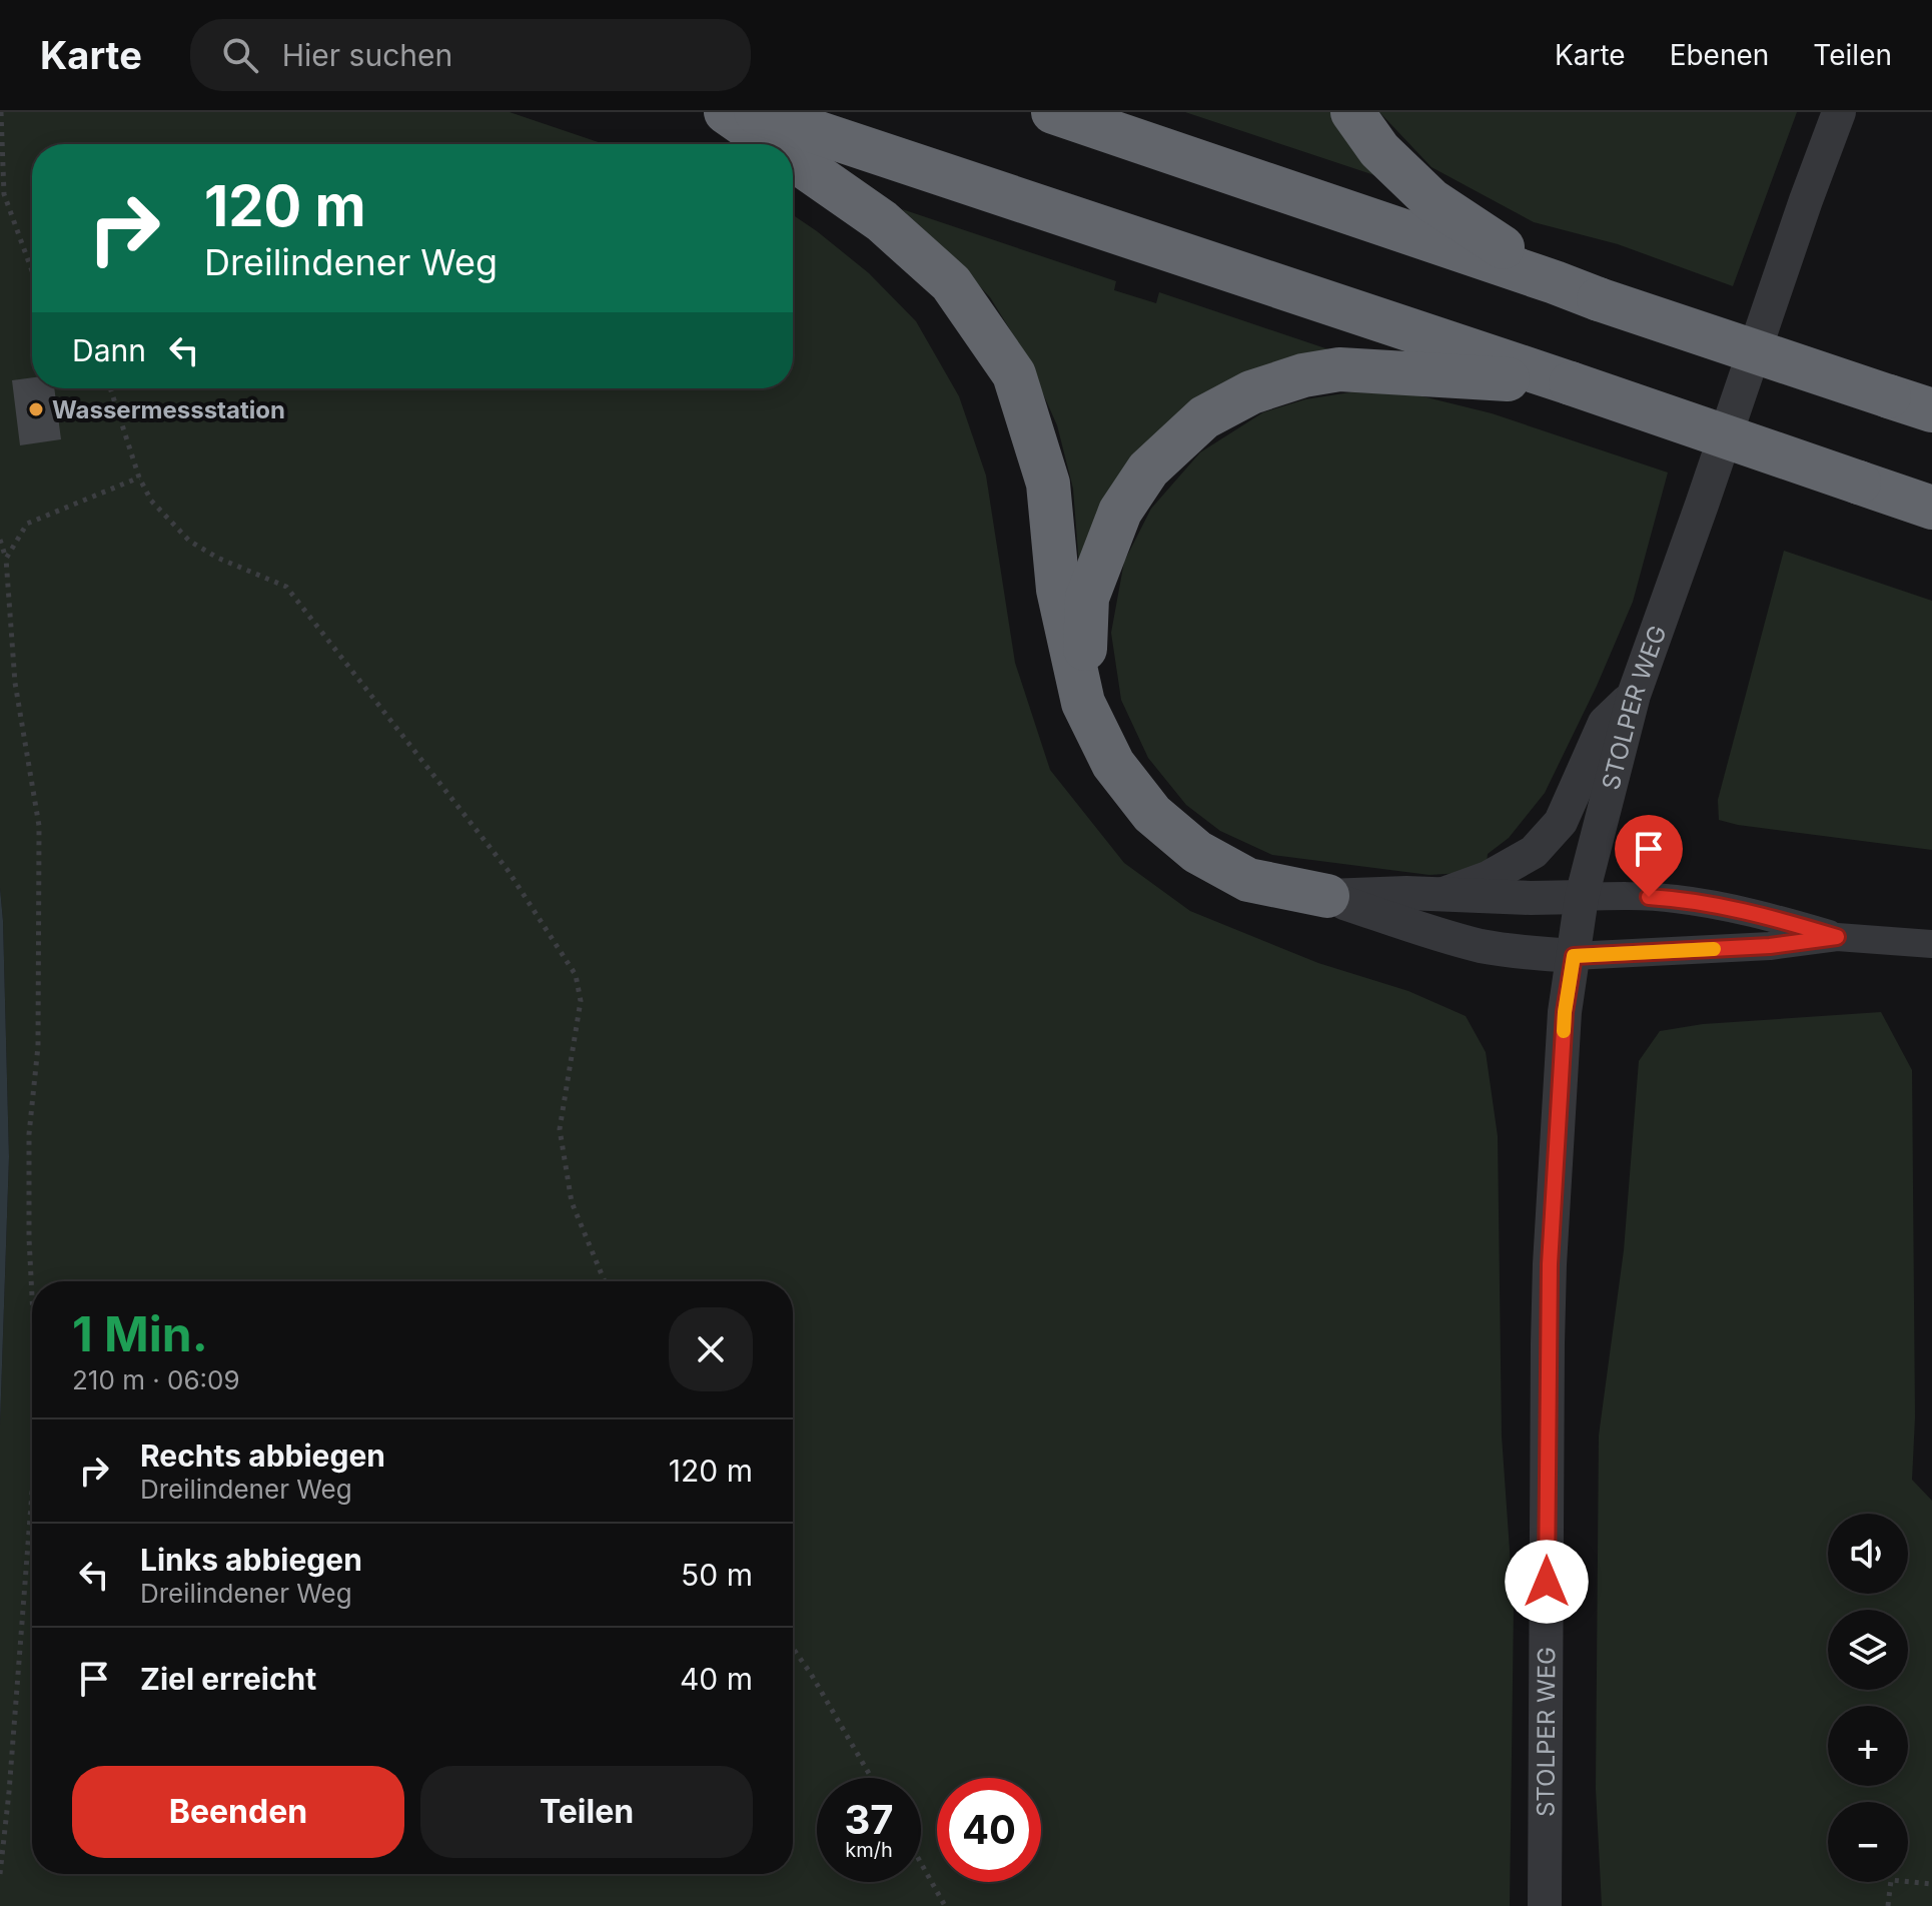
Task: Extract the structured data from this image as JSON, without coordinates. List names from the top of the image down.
{
  "streets": {
    "street": ["STOLPER WEG"]
  },
  "places": ["Wassermessstation"],
  "page": {
    "header": "Karte",
    "search": "Hier suchen",
    "nav": ["Karte", "Ebenen", "Teilen"],
    "turn": ["120 m", "Dreilindener Weg"],
    "then": "Dann",
    "heading": ["1 Min.", "210 m · 06:09"],
    "list": [
      {
        "name": "Rechts abbiegen",
        "note": "Dreilindener Weg",
        "value": "120 m"
      },
      {
        "name": "Links abbiegen",
        "note": "Dreilindener Weg",
        "value": "50 m"
      },
      {
        "name": "Ziel erreicht",
        "value": "40 m"
      }
    ],
    "map_buttons": ["+", "−"],
    "buttons": ["Beenden", "Teilen"],
    "speed": "37 km/h",
    "limit": "40"
  }
}
